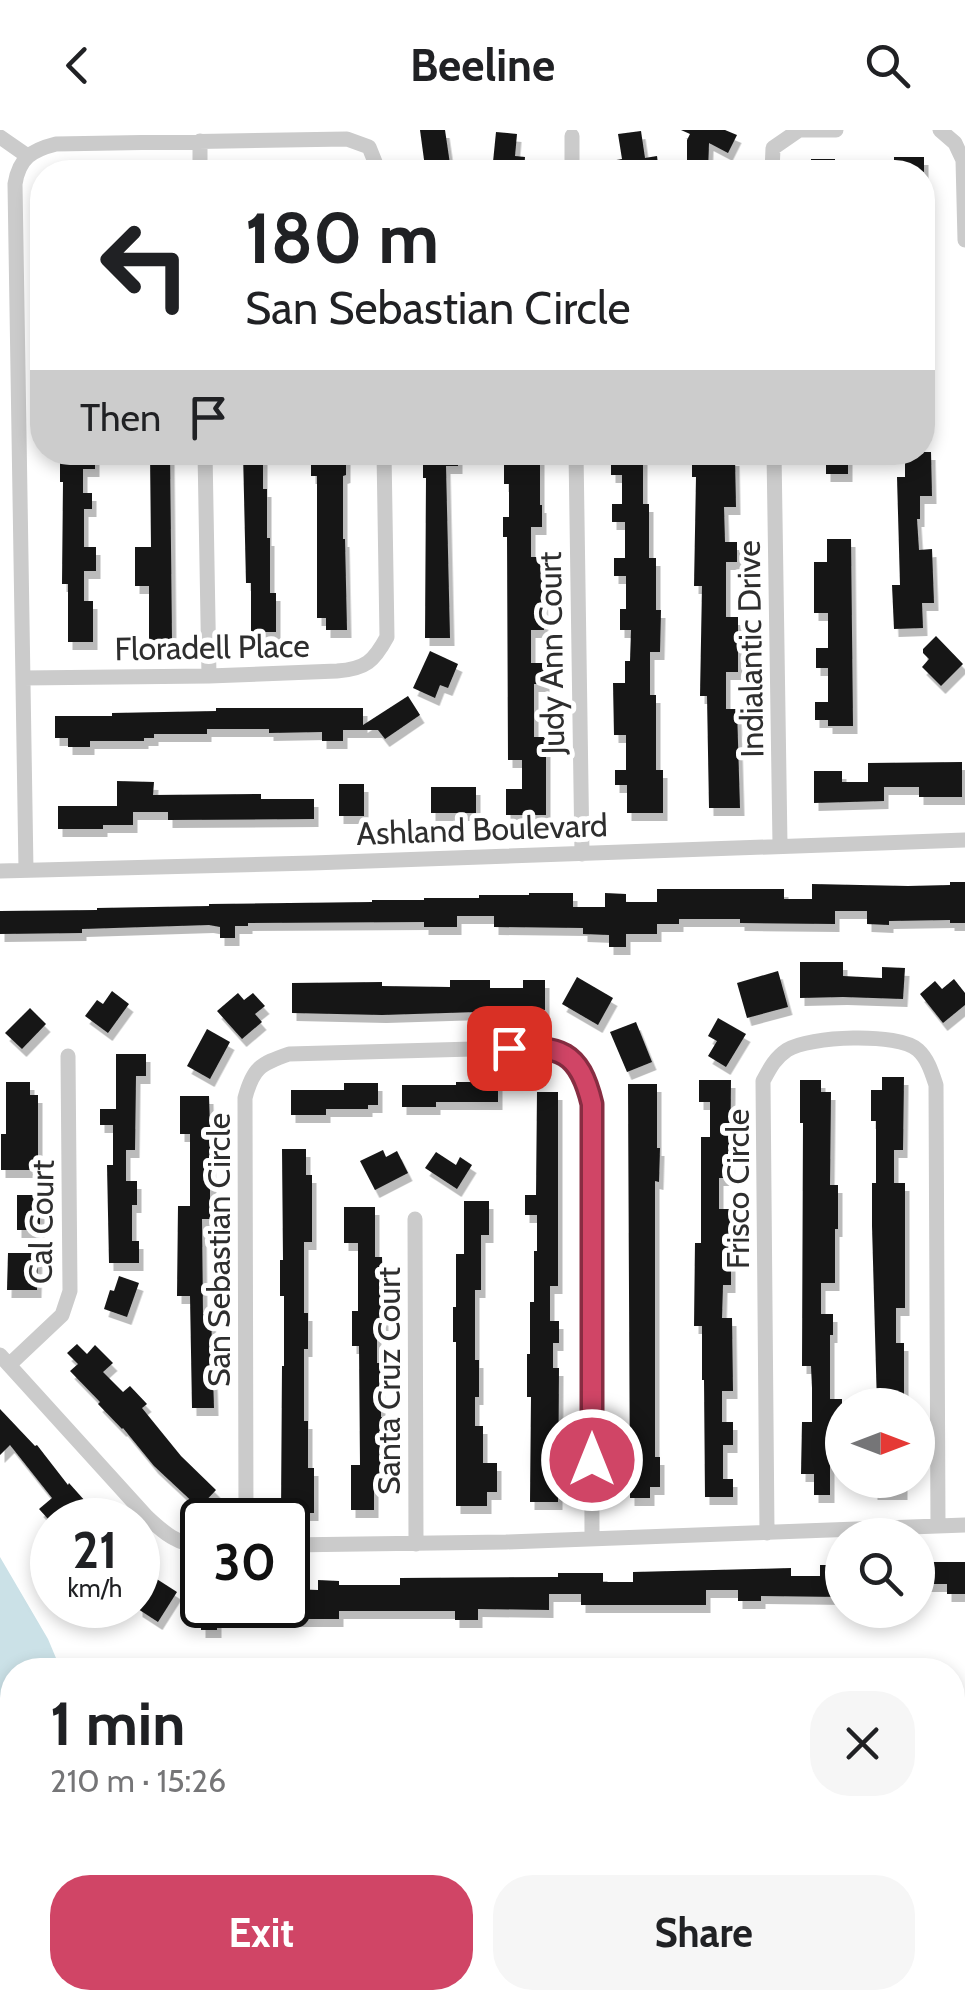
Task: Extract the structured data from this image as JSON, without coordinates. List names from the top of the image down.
{
  "streets": {
    "street": [
      "Floradell Place",
      "Indialantic Drive",
      "Judy Ann Court",
      "Ashland Boulevard",
      "Frisco Circle",
      "Cal Court",
      "San Sebastian Circle",
      "Santa Cruz Court"
    ]
  },
  "crossings": [
    ["Indialantic Drive", "Ashland Boulevard"],
    ["Judy Ann Court", "Ashland Boulevard"]
  ],
  "north": "right",
  "page": {
    "header": "Beeline",
    "turn": ["180 m", "San Sebastian Circle"],
    "then": "Then",
    "speed": "21 km/h",
    "limit": "30",
    "heading": ["1 min", "210 m · 15:26"],
    "buttons": ["Exit", "Share"]
  }
}
